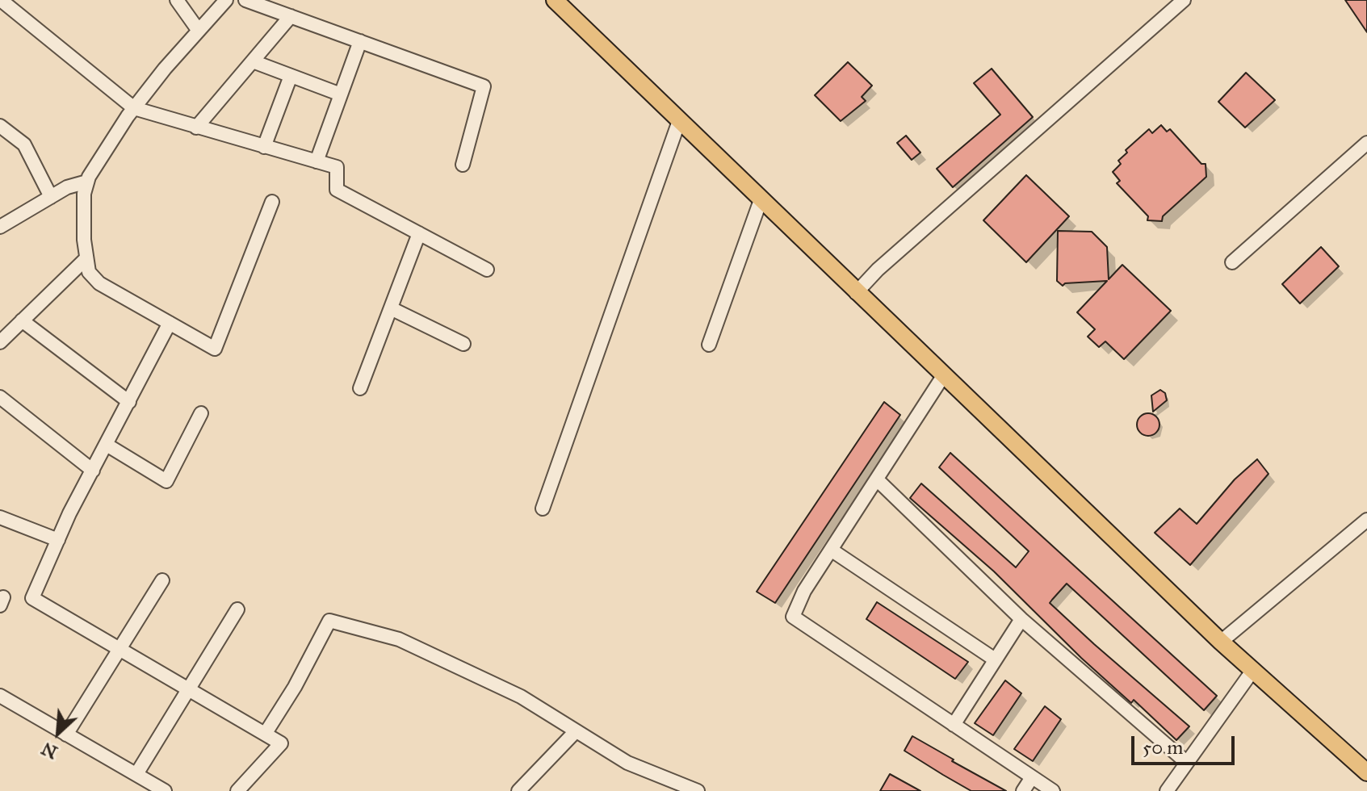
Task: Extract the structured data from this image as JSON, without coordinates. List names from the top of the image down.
{
  "scale_bar": "50 m",
  "north": "bottom left"
}
